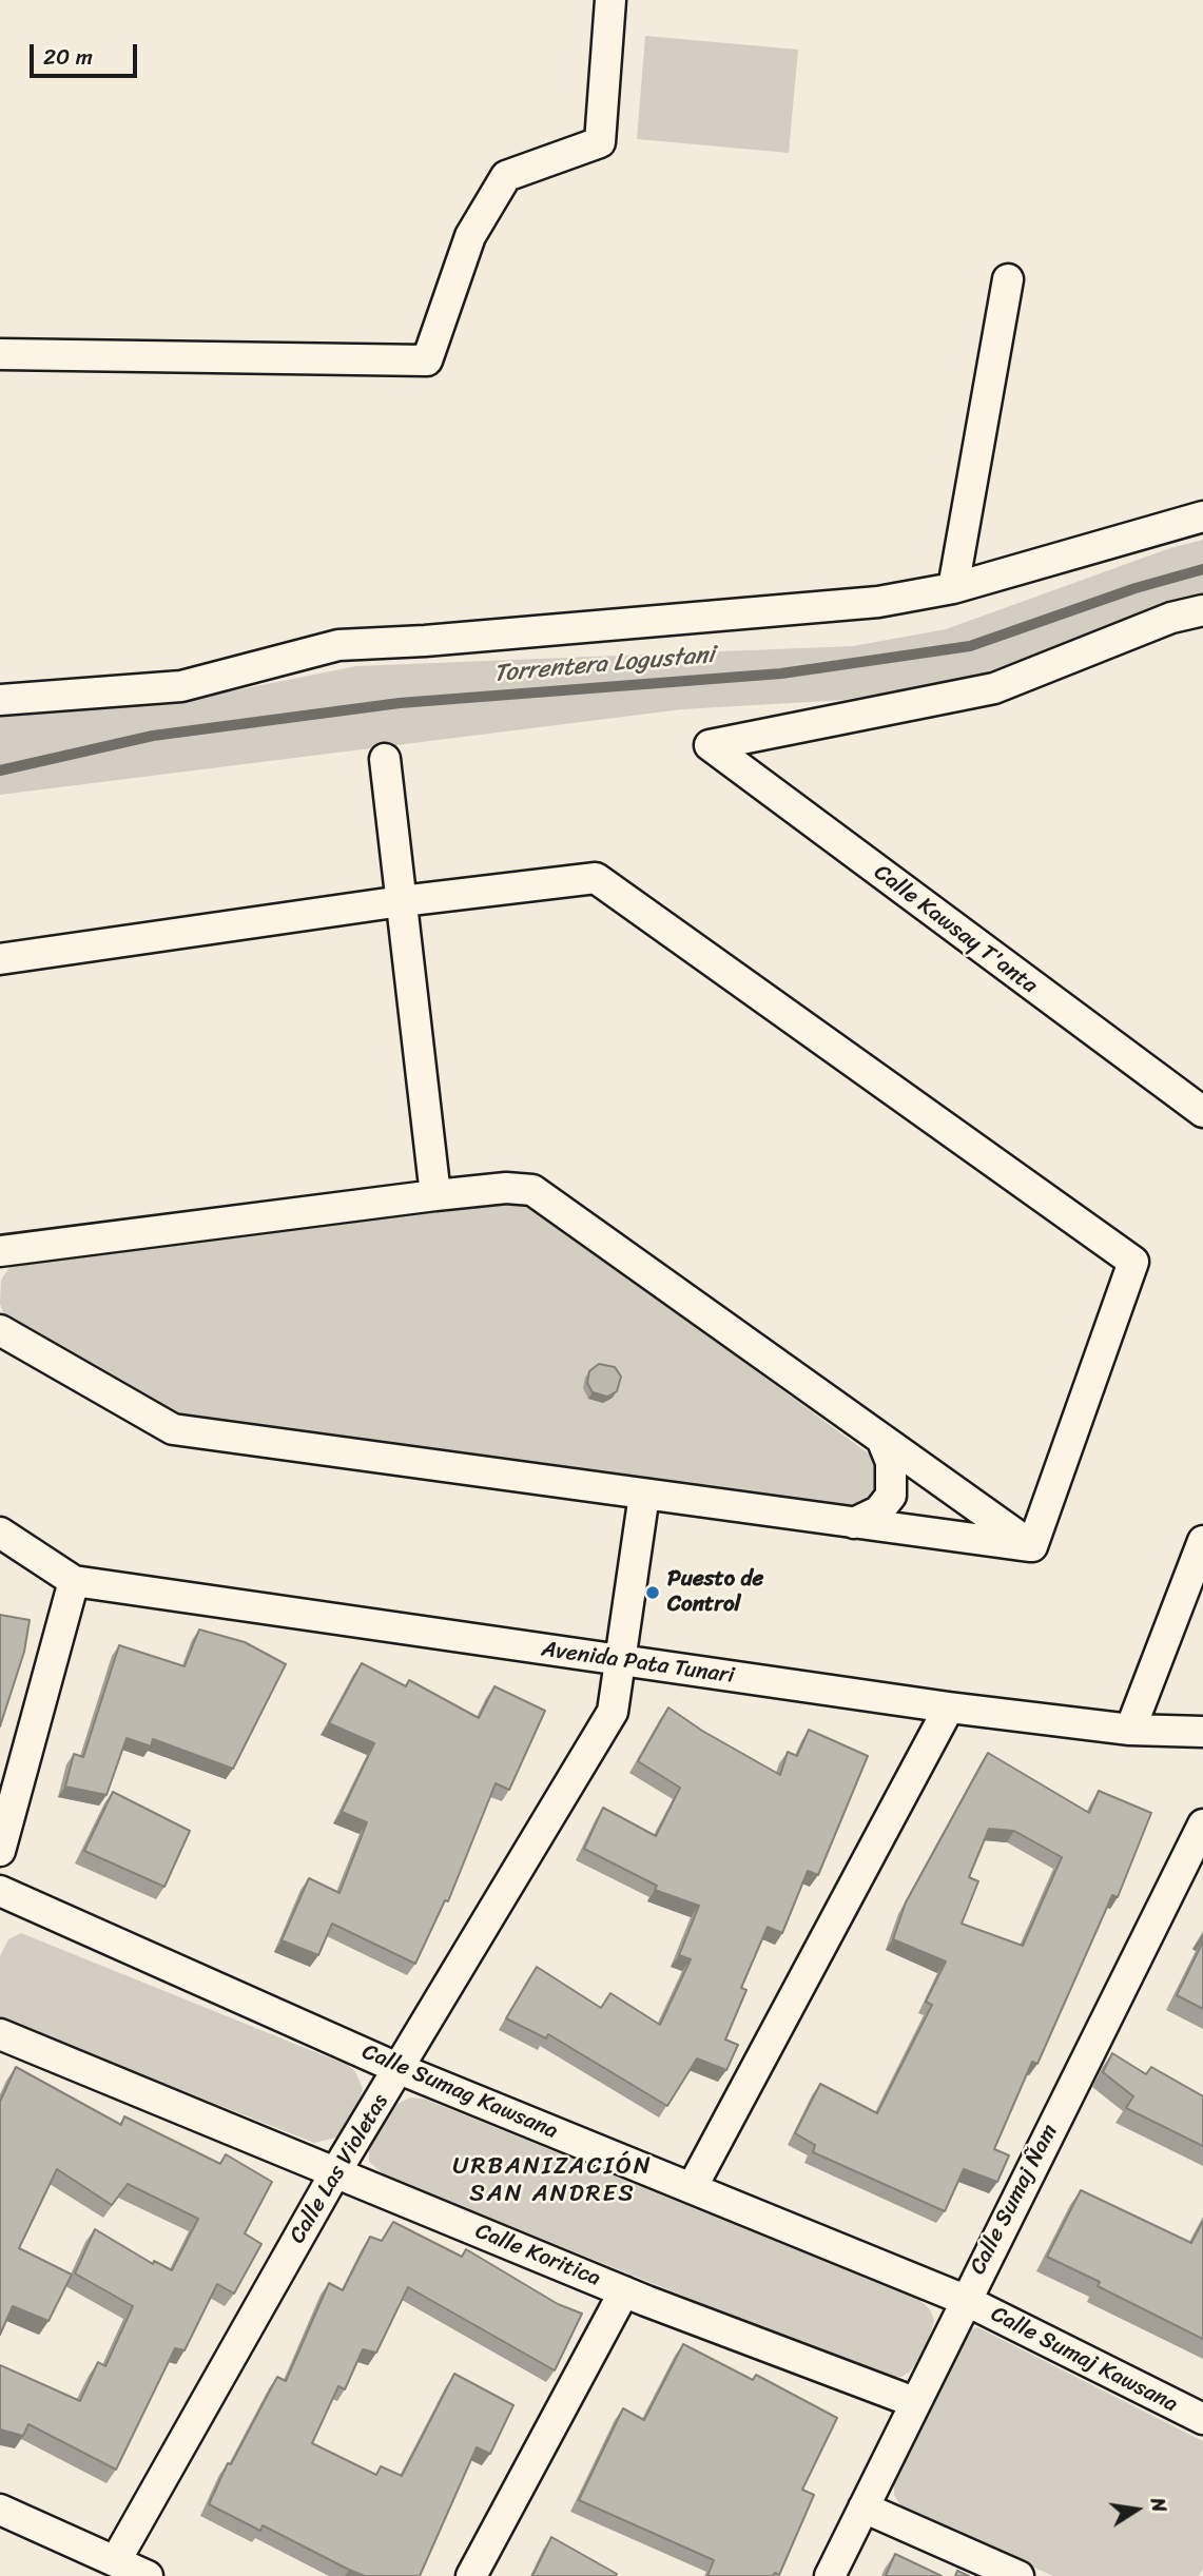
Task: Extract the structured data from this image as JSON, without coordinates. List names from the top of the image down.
{
  "streets": {
    "street": [
      "Calle Kawsay T'anta",
      "Avenida Pata Tunari",
      "Calle Sumag Kawsana",
      "Calle Las Violetas",
      "Calle Sumaj Ñam",
      "Calle Koritica",
      "Calle Sumaj Kawsana"
    ]
  },
  "crossings": [
    ["Avenida Pata Tunari", "Calle Las Violetas"],
    ["Calle Sumag Kawsana", "Calle Las Violetas"],
    ["Calle Sumag Kawsana", "Calle Sumaj Ñam"],
    ["Calle Sumag Kawsana", "Calle Sumaj Kawsana"],
    ["Calle Las Violetas", "Calle Koritica"],
    ["Calle Sumaj Ñam", "Calle Koritica"],
    ["Calle Sumaj Ñam", "Calle Sumaj Kawsana"]
  ],
  "districts": ["URBANIZACIÓN SAN ANDRES"],
  "water": ["Torrentera Logustani"],
  "places": ["Puesto de Control"],
  "scale_bar": "20 m",
  "north": "right"
}
